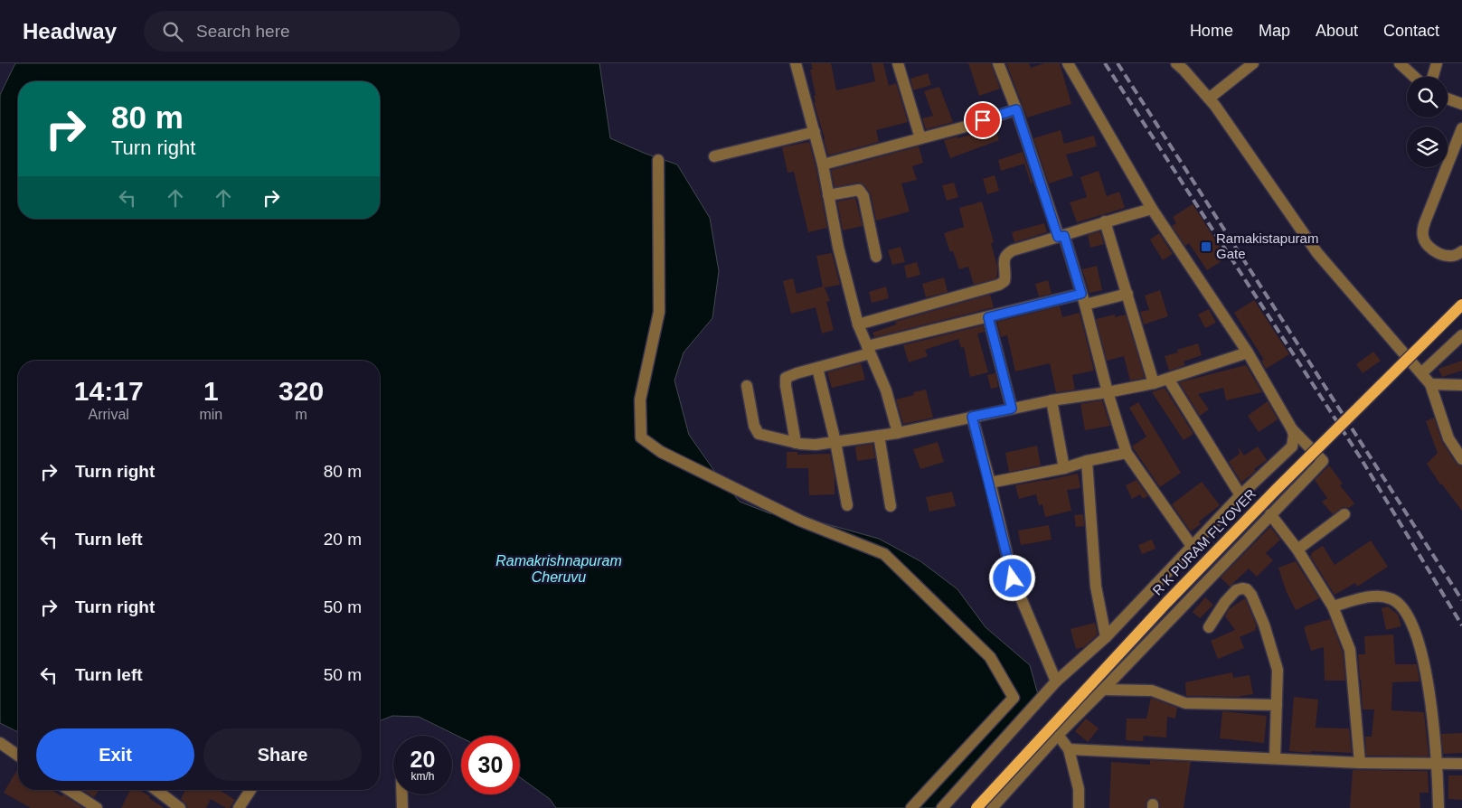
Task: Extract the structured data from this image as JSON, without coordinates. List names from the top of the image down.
{
  "streets": {
    "main road": ["R K PURAM FLYOVER"]
  },
  "water": ["Ramakrishnapuram Cheruvu"],
  "places": {
    "transit": ["Ramakistapuram Gate"]
  },
  "page": {
    "header": "Headway",
    "search": "Search here",
    "nav": [
      "Home",
      "Map",
      "About",
      "Contact"
    ],
    "turn": ["80 m", "Turn right"],
    "eta": [
      "14:17",
      "Arrival",
      "1",
      "min",
      "320",
      "m"
    ],
    "list": [
      {
        "name": "Turn right",
        "value": "80 m"
      },
      {
        "name": "Turn left",
        "value": "20 m"
      },
      {
        "name": "Turn right",
        "value": "50 m"
      },
      {
        "name": "Turn left",
        "value": "50 m"
      }
    ],
    "buttons": ["Exit", "Share"],
    "speed": "20 km/h",
    "limit": "30"
  }
}
